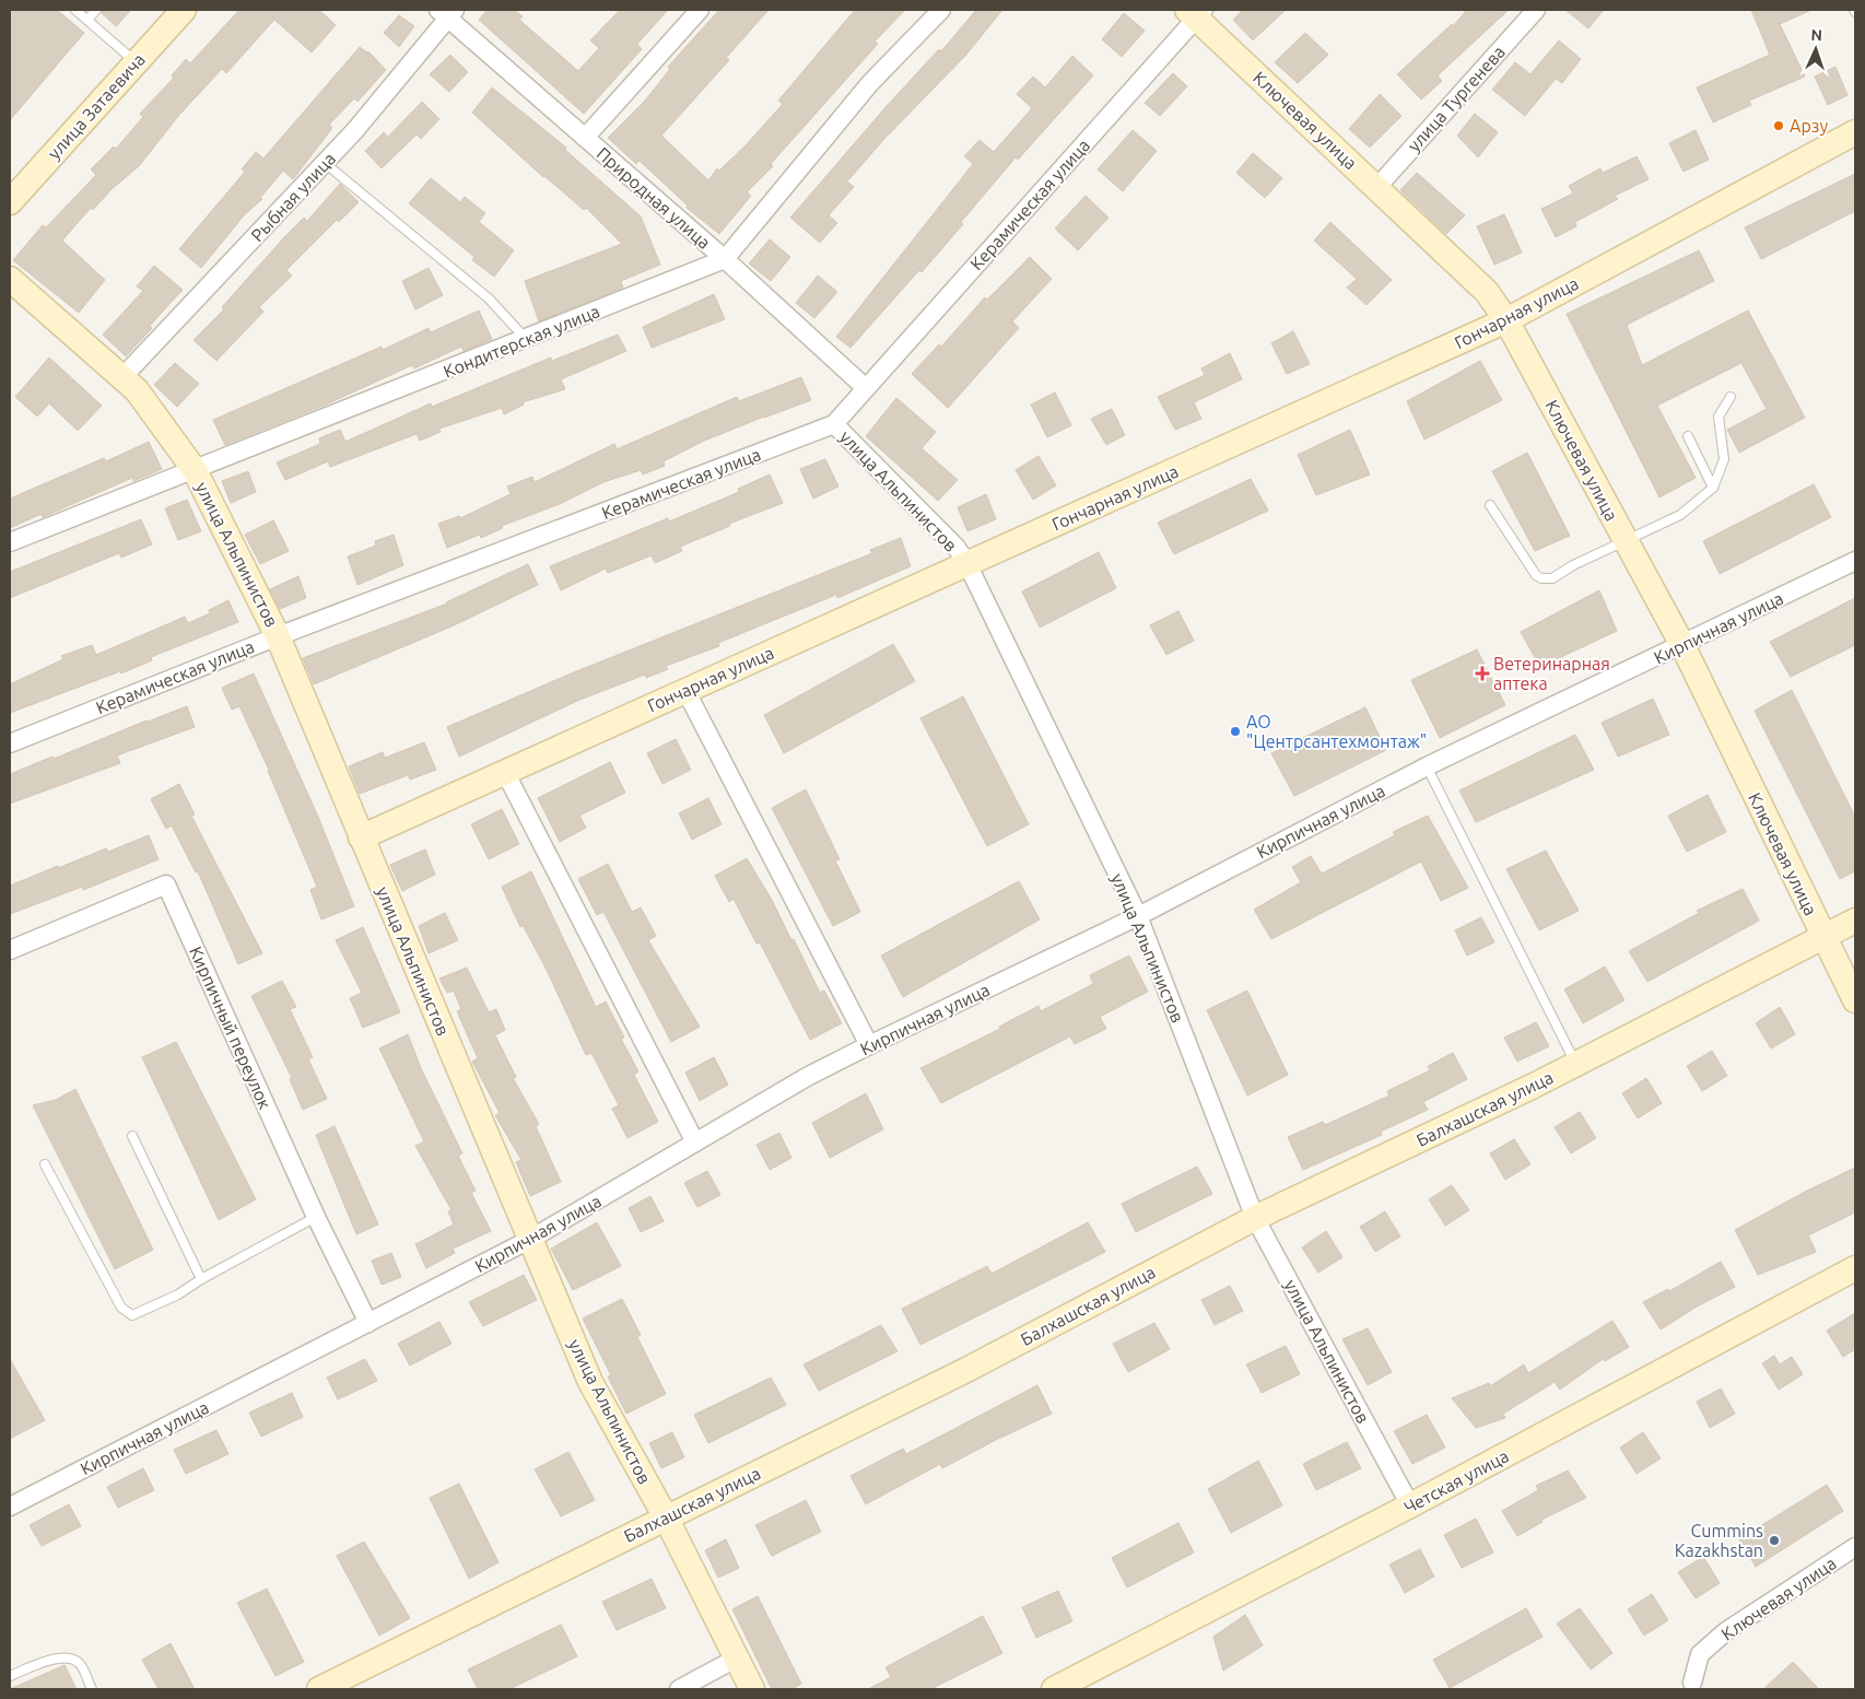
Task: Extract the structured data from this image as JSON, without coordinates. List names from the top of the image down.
{
  "streets": {
    "street": [
      "улица Тургенева",
      "улица Затаевича",
      "Ключевая улица",
      "Рыбная улица",
      "Природная улица",
      "Керамическая улица",
      "Гончарная улица",
      "Кондитерская улица",
      "улица Альпинистов",
      "Кирпичная улица",
      "Кирпичный переулок",
      "Балхашская улица",
      "Четская улица"
    ]
  },
  "crossings": [
    ["улица Тургенева", "Ключевая улица"],
    ["Ключевая улица", "Керамическая улица"],
    ["Ключевая улица", "Гончарная улица"],
    ["Ключевая улица", "Кирпичная улица"],
    ["Ключевая улица", "Балхашская улица"],
    ["Рыбная улица", "Природная улица"],
    ["Рыбная улица", "улица Альпинистов"],
    ["Природная улица", "Керамическая улица"],
    ["Природная улица", "Кондитерская улица"],
    ["Керамическая улица", "улица Альпинистов"],
    ["Гончарная улица", "улица Альпинистов"],
    ["Кондитерская улица", "улица Альпинистов"],
    ["улица Альпинистов", "Кирпичная улица"],
    ["улица Альпинистов", "Балхашская улица"],
    ["улица Альпинистов", "Четская улица"],
    ["Кирпичная улица", "Кирпичный переулок"]
  ],
  "places": {
    "other": ["Арзу", "АО \"Центрсантехмонтаж\"", "Cummins Kazakhstan"],
    "health": ["Ветеринарная аптека"]
  },
  "north": "top"
}
